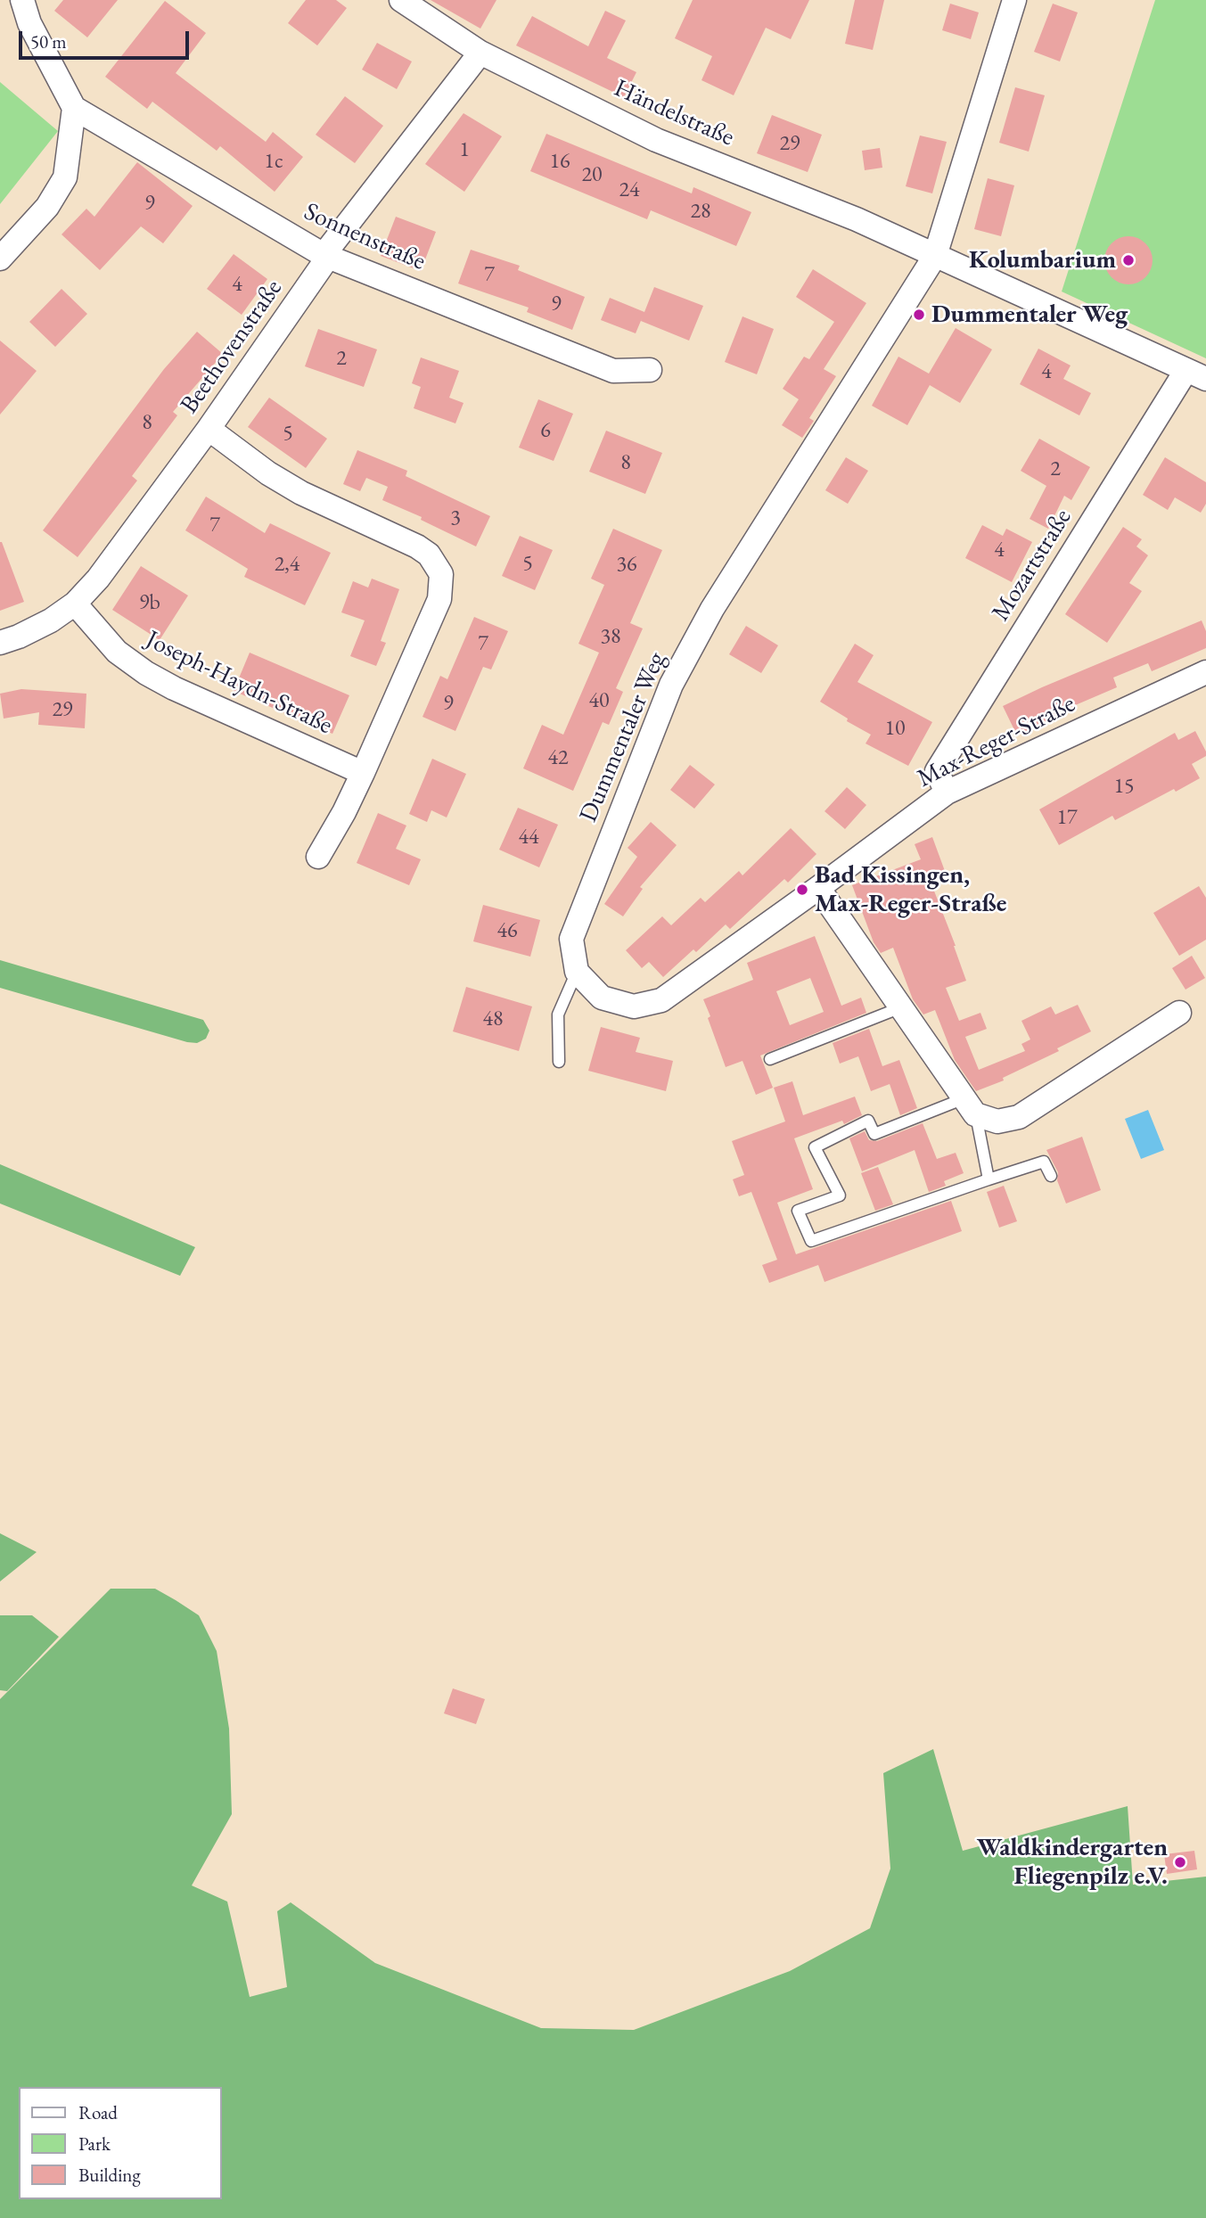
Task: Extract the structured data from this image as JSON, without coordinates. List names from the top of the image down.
{
  "streets": {
    "street": [
      "Händelstraße",
      "Sonnenstraße",
      "Beethovenstraße",
      "Mozartstraße",
      "Joseph-Haydn-Straße",
      "Dummentaler Weg",
      "Max-Reger-Straße"
    ]
  },
  "crossings": [
    ["Händelstraße", "Beethovenstraße"],
    ["Händelstraße", "Mozartstraße"],
    ["Händelstraße", "Dummentaler Weg"],
    ["Sonnenstraße", "Beethovenstraße"],
    ["Beethovenstraße", "Joseph-Haydn-Straße"],
    ["Mozartstraße", "Max-Reger-Straße"],
    ["Dummentaler Weg", "Max-Reger-Straße"]
  ],
  "places": [
    "Kolumbarium",
    "Dummentaler Weg",
    "Bad Kissingen, Max-Reger-Straße",
    "Waldkindergarten Fliegenpilz e.V."
  ],
  "house_numbers": [
    "29",
    "1",
    "1c",
    "16",
    "20",
    "24",
    "9",
    "28",
    "7",
    "4",
    "9",
    "2",
    "4",
    "8",
    "6",
    "5",
    "8",
    "2",
    "3",
    "7",
    "4",
    "5",
    "2,4",
    "36",
    "9b",
    "38",
    "7",
    "40",
    "9",
    "29",
    "10",
    "42",
    "15",
    "17",
    "44",
    "46",
    "48"
  ],
  "legend": ["Road", "Park", "Building"],
  "scale_bar": "50 m"
}
